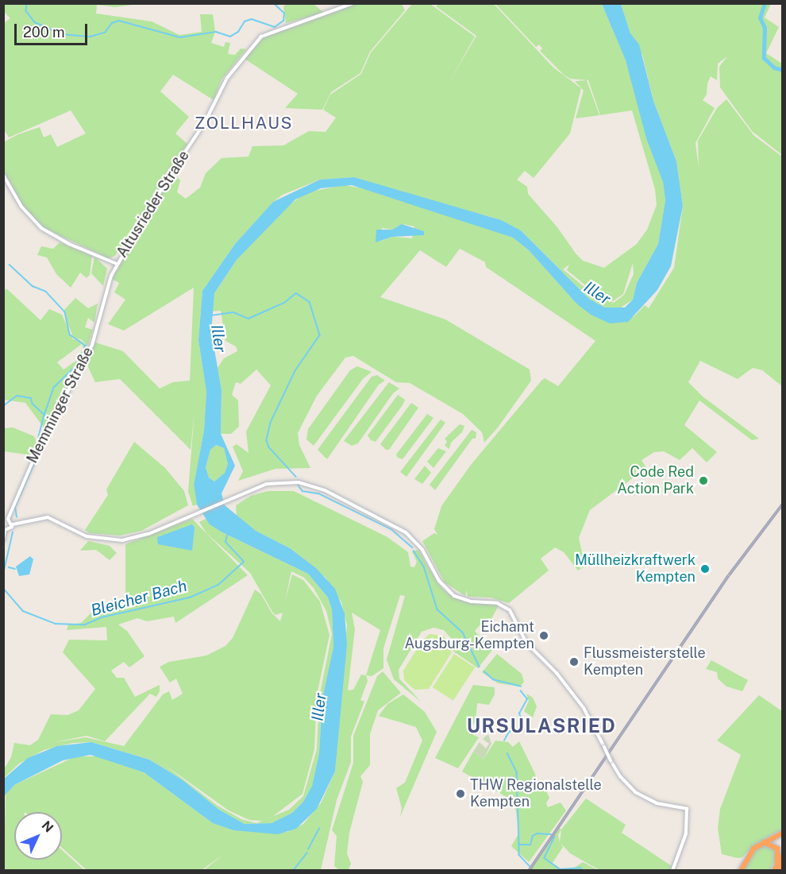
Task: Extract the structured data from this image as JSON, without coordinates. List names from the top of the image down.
{
  "streets": {
    "street": ["Altusrieder Straße", "Memminger Straße"]
  },
  "crossings": [
    ["Altusrieder Straße", "Memminger Straße"]
  ],
  "districts": ["ZOLLHAUS", "URSULASRIED"],
  "water": ["Iller", "Bleicher Bach"],
  "places": [
    "Code Red Action Park",
    "Müllheizkraftwerk Kempten",
    "Eichamt Augsburg-Kempten",
    "Flussmeisterstelle Kempten",
    "THW Regionalstelle Kempten"
  ],
  "scale_bar": "200 m",
  "north": "top right"
}
